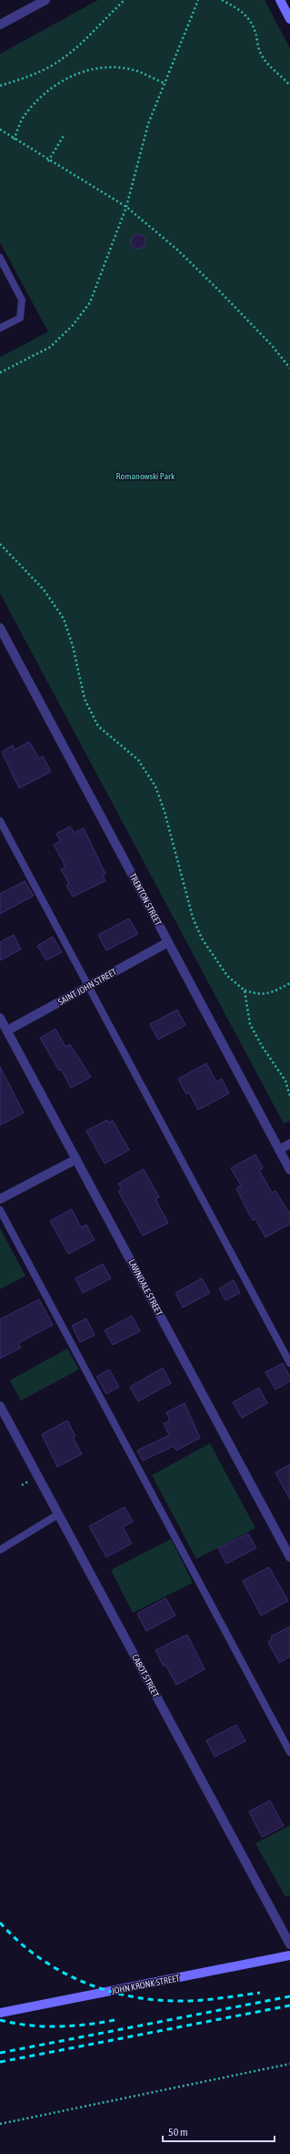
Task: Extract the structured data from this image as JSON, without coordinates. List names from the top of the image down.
{
  "streets": {
    "street": [
      "TRENTON STREET",
      "SAINT JOHN STREET",
      "LAWNDALE STREET",
      "CABOT STREET",
      "JOHN KRONK STREET"
    ]
  },
  "crossings": [
    ["TRENTON STREET", "SAINT JOHN STREET"],
    ["SAINT JOHN STREET", "LAWNDALE STREET"]
  ],
  "parks": ["Romanowski Park"],
  "scale_bar": "50 m"
}
